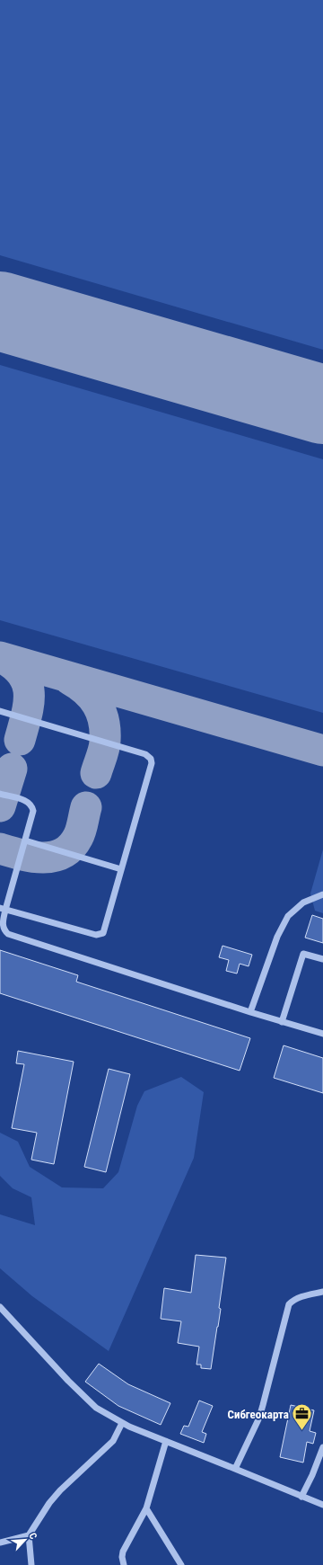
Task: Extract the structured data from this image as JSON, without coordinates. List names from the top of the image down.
{
  "places": {
    "office": ["Сибгеокарта"]
  },
  "north": "top right"
}
